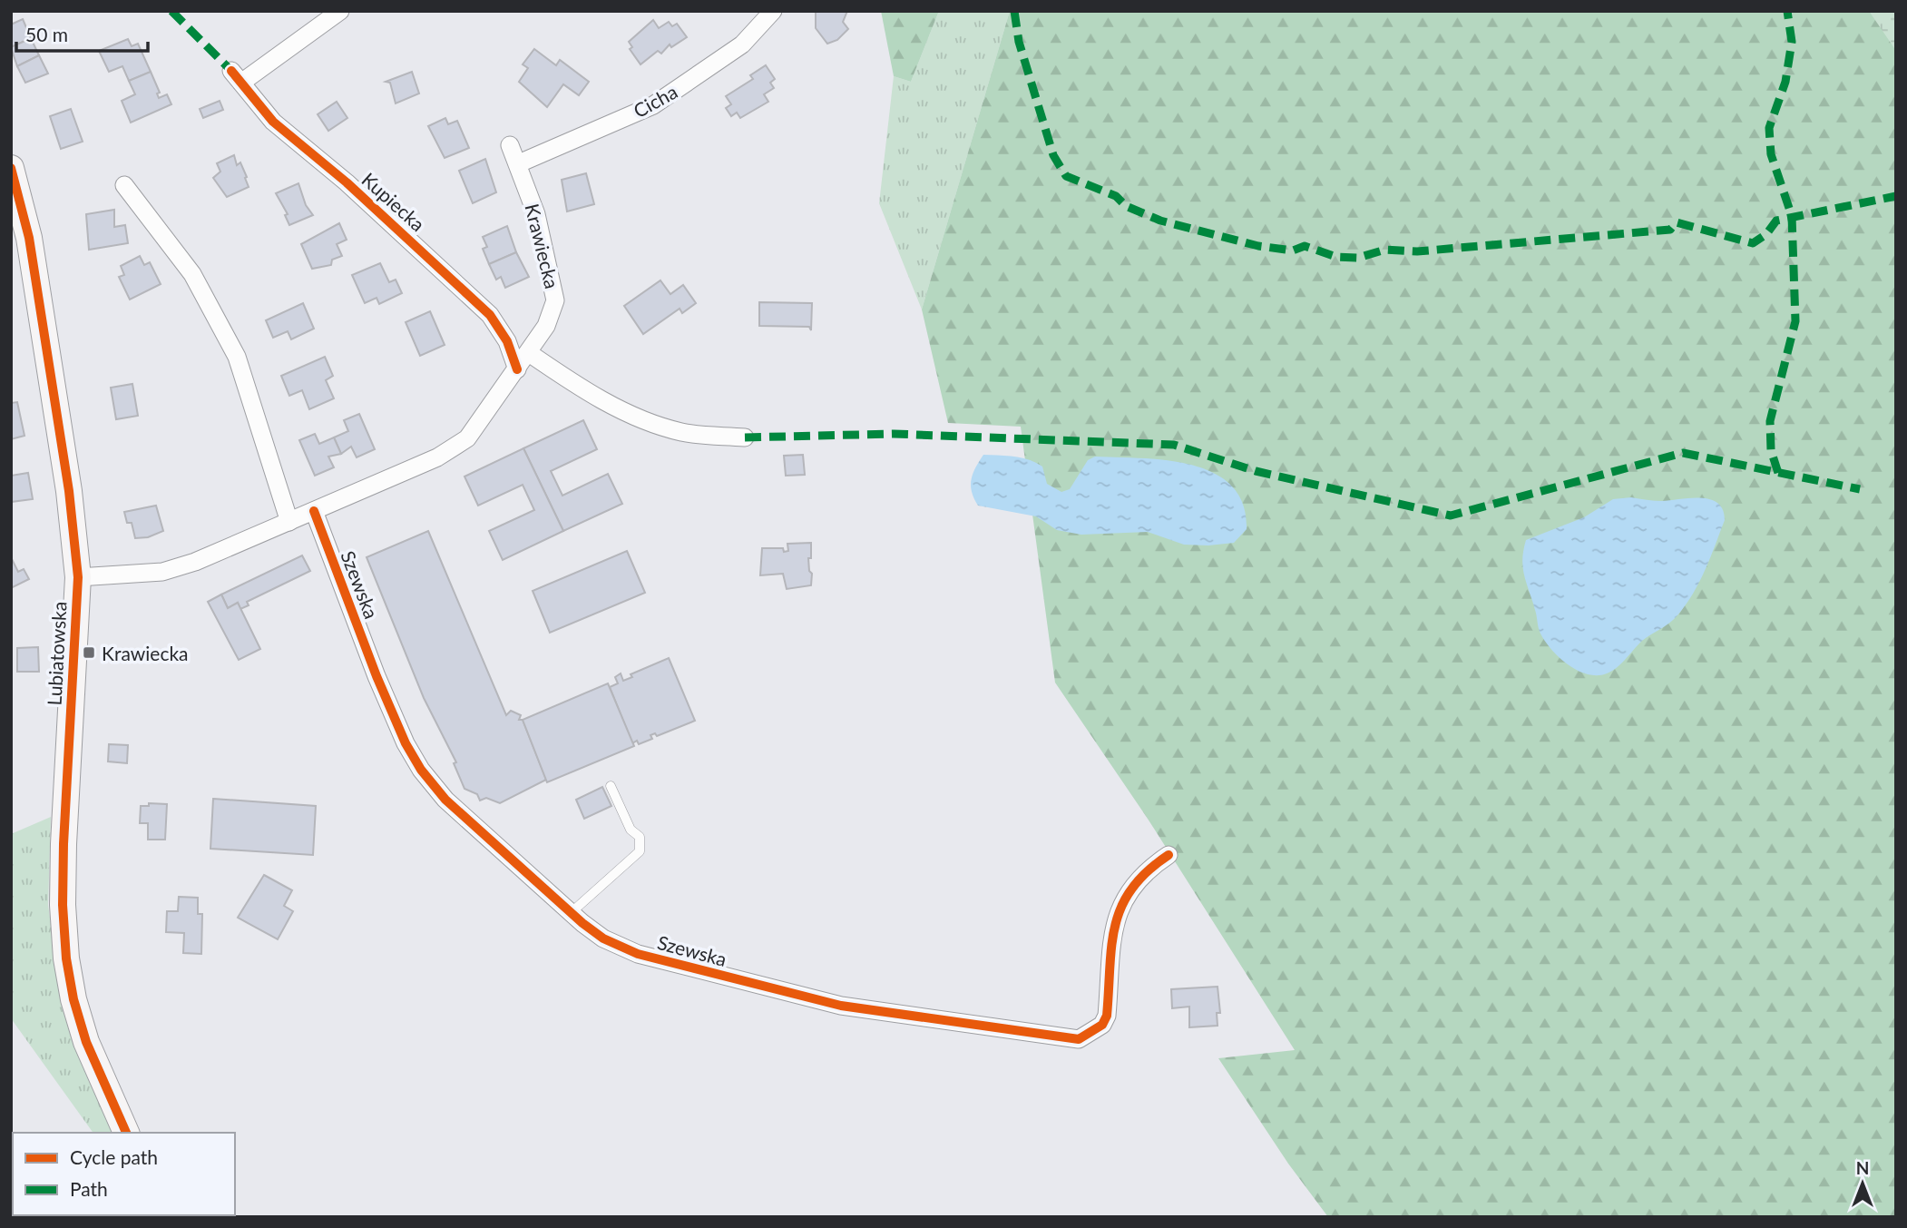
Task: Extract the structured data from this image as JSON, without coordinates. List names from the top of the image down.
{
  "streets": {
    "street": [
      "Cicha",
      "Kupiecka",
      "Krawiecka",
      "Szewska",
      "Lubiatowska"
    ]
  },
  "crossings": [
    ["Cicha", "Krawiecka"],
    ["Kupiecka", "Krawiecka"],
    ["Krawiecka", "Szewska"],
    ["Krawiecka", "Lubiatowska"]
  ],
  "places": {
    "transit": ["Krawiecka"]
  },
  "legend": ["Cycle path", "Path"],
  "scale_bar": "50 m",
  "north": "top"
}
